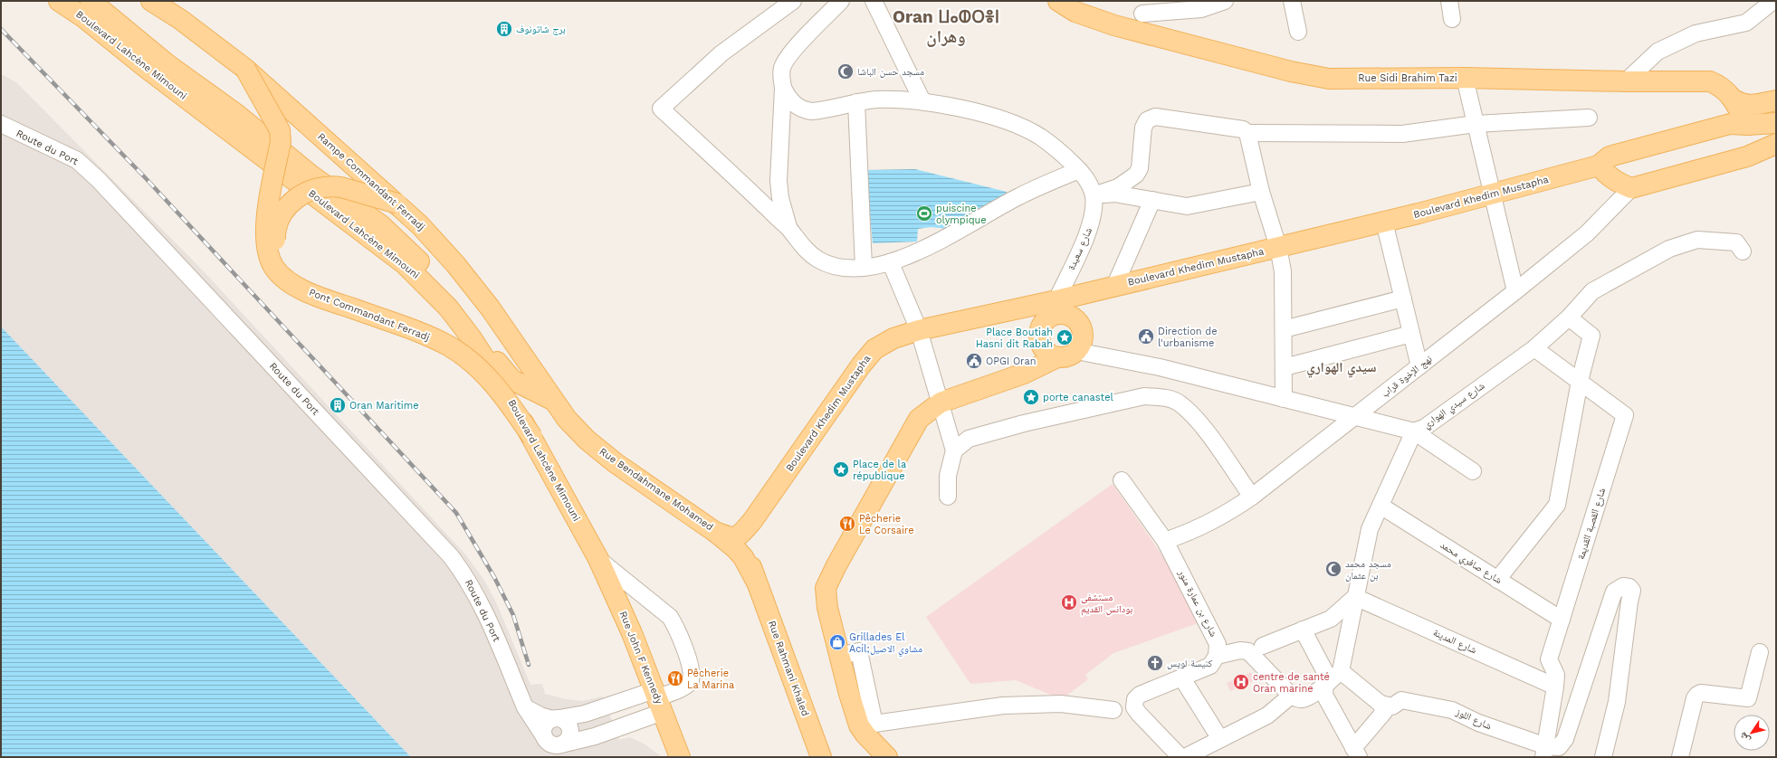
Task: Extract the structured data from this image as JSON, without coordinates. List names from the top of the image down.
{
  "streets": {
    "main road": [
      "Boulevard Lahcène Mimouni",
      "Rue Sidi Brahim Tazi",
      "Rampe Commandant Ferradj",
      "Boulevard Khedim Mustapha",
      "Pont Commandant Ferradj",
      "Rue Bendahmane Mohamed",
      "Rue John F Kennedy",
      "Rue Rahmani Khaled"
    ],
    "street": [
      "Route du Port",
      "شارع سعيدة",
      "نهج الإخوة قراب",
      "شارع سيدي الهواري",
      "شارع القصبة القديمة",
      "شارع صافري محمد",
      "شارع بن عمارة منور",
      "شارع المدينة",
      "شارع اللوز"
    ]
  },
  "crossings": [
    ["Boulevard Lahcène Mimouni", "Rampe Commandant Ferradj"],
    ["Boulevard Lahcène Mimouni", "Pont Commandant Ferradj"],
    ["Boulevard Lahcène Mimouni", "Rue Bendahmane Mohamed"],
    ["Boulevard Lahcène Mimouni", "Rue John F Kennedy"],
    ["Rampe Commandant Ferradj", "Pont Commandant Ferradj"],
    ["Rampe Commandant Ferradj", "Rue Bendahmane Mohamed"],
    ["Boulevard Khedim Mustapha", "شارع سعيدة"],
    ["نهج الإخوة قراب", "شارع بن عمارة منور"],
    ["شارع سيدي الهواري", "شارع القصبة القديمة"],
    ["شارع سيدي الهواري", "شارع صافري محمد"],
    ["شارع سيدي الهواري", "شارع المدينة"],
    ["Rue Bendahmane Mohamed", "Rue Rahmani Khaled"],
    ["شارع القصبة القديمة", "شارع صافري محمد"],
    ["شارع القصبة القديمة", "شارع المدينة"],
    ["شارع القصبة القديمة", "شارع اللوز"]
  ],
  "districts": ["Oran ⵡⴰⵀⵔⴻⵏ وهران", "سيدي الهواري"],
  "places": {
    "building": ["برج شاتونوف", "Oran Maritime"],
    "mosque": ["مسجد حسن الباشا", "مسجد محمد بن عثمان"],
    "sports": ["puiscine olympique"],
    "public building": ["Direction de l'urbanisme", "OPGI Oran"],
    "place": ["Place Boutiah Hasni dit Rabah", "porte canastel", "Place de la république"],
    "restaurant": ["Pêcherie Le Corsaire", "Pêcherie La Marina"],
    "hospital": ["مستشفى بودانس القديم", "centre de santé Oran marine"],
    "shop": ["Grillades El Acil;مشاوي الاصيل"],
    "church": ["كنيسة لويس"]
  },
  "north": "bottom left"
}
